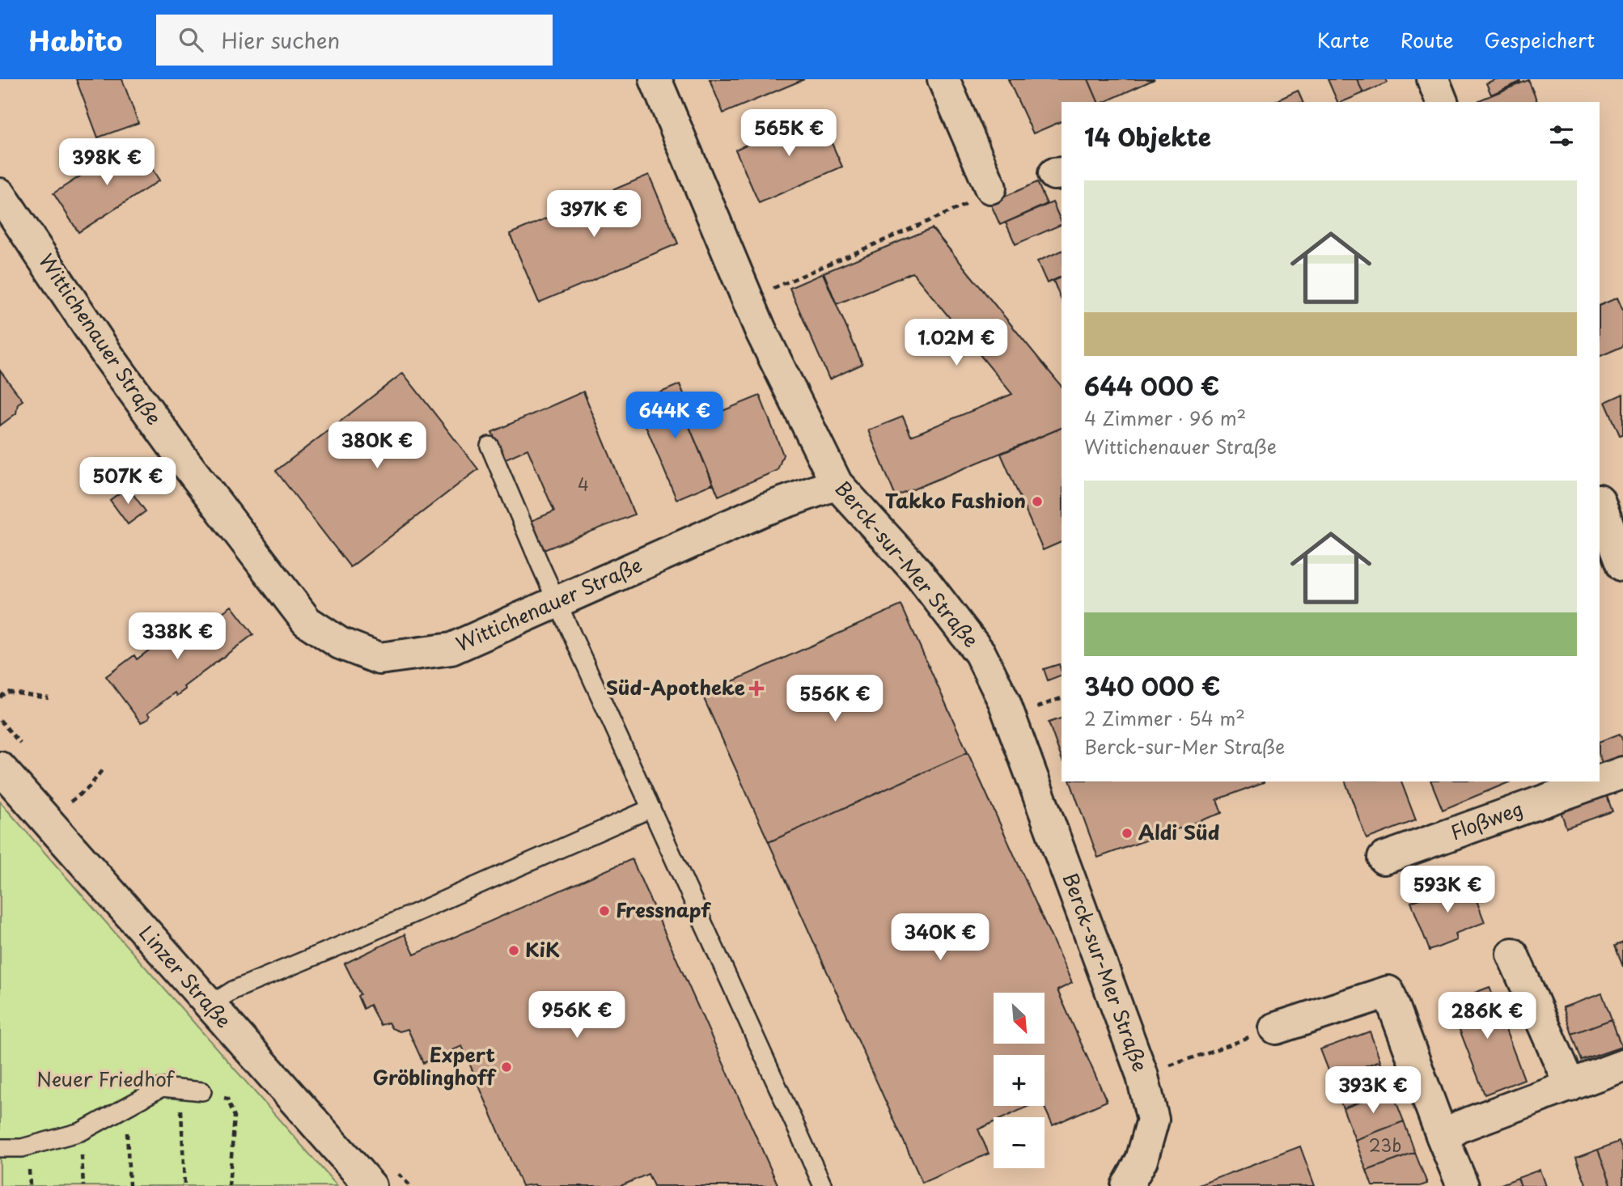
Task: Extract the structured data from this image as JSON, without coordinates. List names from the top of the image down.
{
  "streets": {
    "street": [
      "Wittichenauer Straße",
      "Berck-sur-Mer Straße",
      "Floßweg",
      "Linzer Straße"
    ]
  },
  "crossings": [
    ["Wittichenauer Straße", "Berck-sur-Mer Straße"]
  ],
  "parks": ["Neuer Friedhof"],
  "places": {
    "other": [
      "Takko Fashion",
      "Aldi Süd",
      "Fressnapf",
      "KiK",
      "Expert Gröblinghoff"
    ],
    "health": ["Süd-Apotheke"]
  },
  "house_numbers": ["4", "23b"],
  "north": "bottom right",
  "page": {
    "header": "Habito",
    "search": "Hier suchen",
    "nav": ["Karte", "Route", "Gespeichert"],
    "heading": "14 Objekte",
    "price": [
      "565K €",
      "398K €",
      "397K €",
      "1.02M €",
      "644K €",
      "380K €",
      "507K €",
      "338K €",
      "556K €",
      "593K €",
      "340K €",
      "956K €",
      "286K €",
      "393K €"
    ],
    "list": [
      {
        "name": "644 000 €",
        "note": "4 Zimmer · 96 m² · Wittichenauer Straße"
      },
      {
        "name": "340 000 €",
        "note": "2 Zimmer · 54 m² · Berck-sur-Mer Straße"
      }
    ],
    "map_buttons": ["+", "−"]
  }
}
